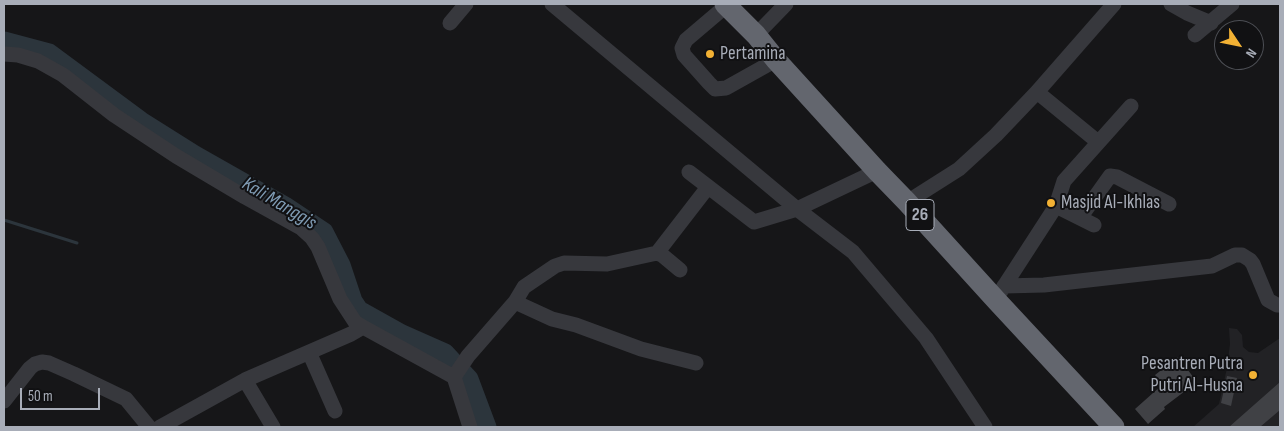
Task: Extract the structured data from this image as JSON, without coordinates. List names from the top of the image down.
{
  "streets": {
    "highway": ["26"]
  },
  "water": ["Kali Manggis"],
  "places": ["Pertamina", "Masjid Al-Ikhlas", "Pesantren Putra Putri Al-Husna"],
  "scale_bar": "50 m",
  "north": "bottom right"
}
